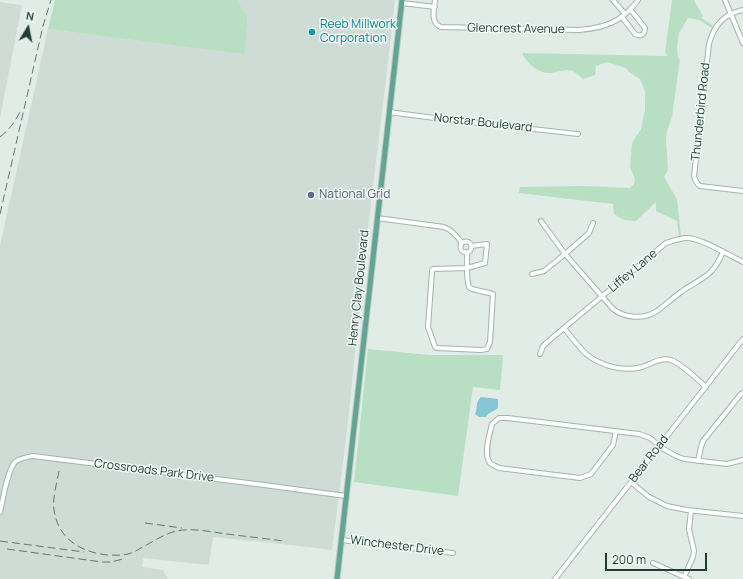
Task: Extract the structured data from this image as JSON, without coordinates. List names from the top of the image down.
{
  "streets": {
    "main road": ["Henry Clay Boulevard"],
    "street": [
      "Glencrest Avenue",
      "Thunderbird Road",
      "Norstar Boulevard",
      "Liffey Lane",
      "Bear Road",
      "Crossroads Park Drive",
      "Winchester Drive"
    ]
  },
  "crossings": [
    ["Norstar Boulevard", "Henry Clay Boulevard"],
    ["Henry Clay Boulevard", "Crossroads Park Drive"],
    ["Henry Clay Boulevard", "Winchester Drive"]
  ],
  "places": ["Reeb Millwork Corporation", "National Grid"],
  "scale_bar": "200 m",
  "north": "top"
}
